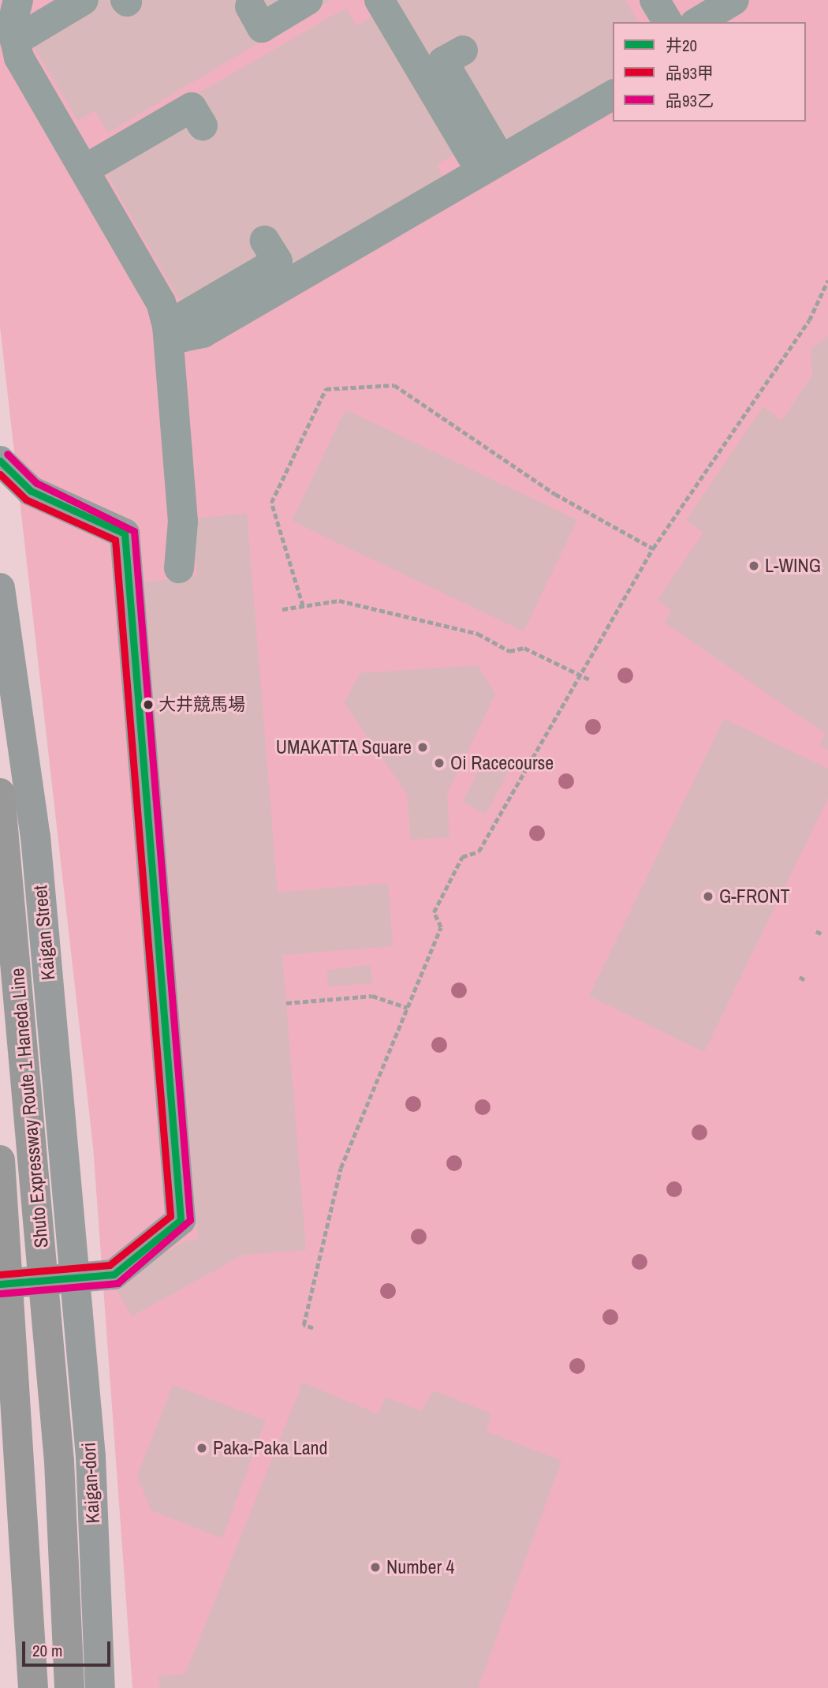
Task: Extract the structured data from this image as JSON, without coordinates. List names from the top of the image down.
{
  "streets": {
    "highway": ["Shuto Expressway Route 1 Haneda Line"],
    "main road": ["Kaigan Street", "Kaigan-dori"]
  },
  "crossings": [
    ["Kaigan Street", "Kaigan-dori"]
  ],
  "places": [
    "L-WING",
    "大井競馬場",
    "UMAKATTA Square",
    "Oi Racecourse",
    "G-FRONT",
    "Paka-Paka Land",
    "Number 4"
  ],
  "lines": ["transit line 品93乙", "transit line 井20", "transit line 品93甲"],
  "legend": ["井20", "品93甲", "品93乙"],
  "scale_bar": "20 m"
}
